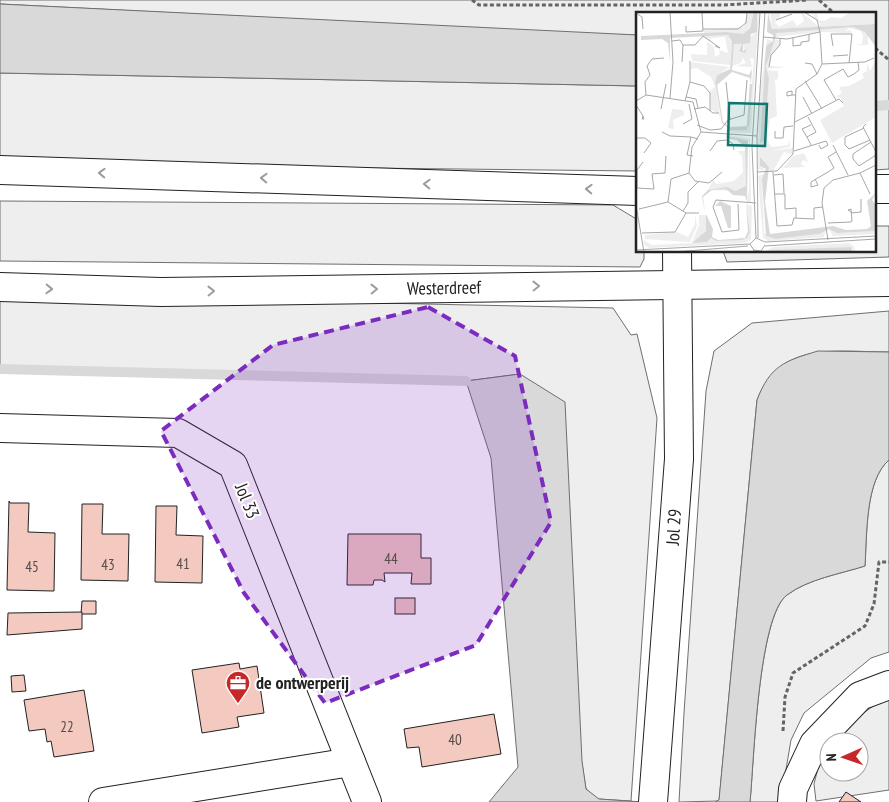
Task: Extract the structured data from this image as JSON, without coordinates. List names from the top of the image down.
{
  "streets": {
    "street": ["Westerdreef", "Jol 33", "Jol 29"]
  },
  "crossings": [
    ["Westerdreef", "Jol 29"]
  ],
  "places": {
    "office": ["de ontwerperij"]
  },
  "house_numbers": [
    "44",
    "41",
    "43",
    "45",
    "22",
    "40"
  ],
  "north": "left"
}
